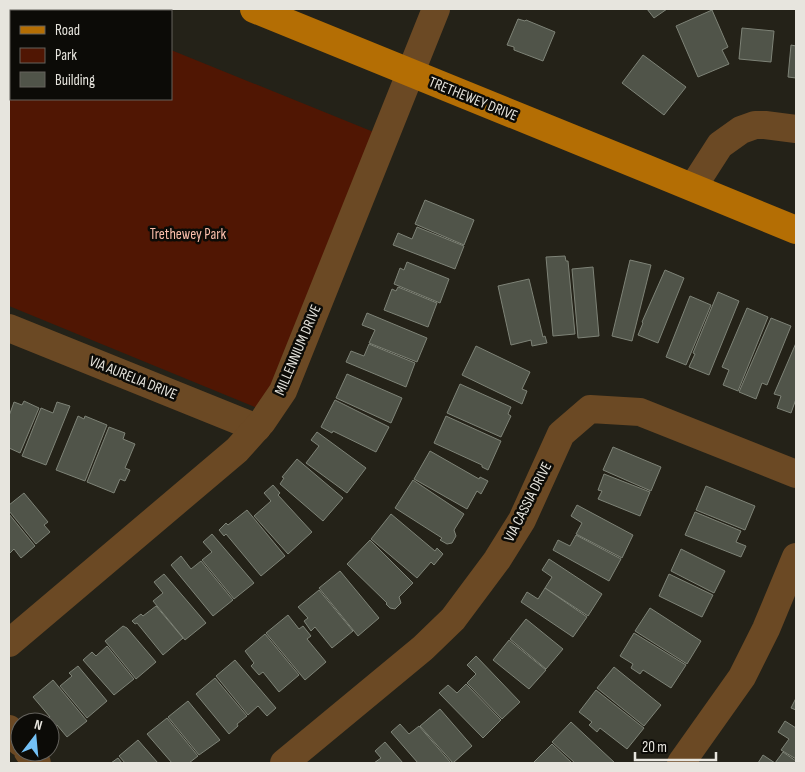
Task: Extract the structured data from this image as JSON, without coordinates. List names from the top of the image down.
{
  "streets": {
    "main road": ["TRETHEWEY DRIVE"],
    "street": ["MILLENNIUM DRIVE", "VIA AURELIA DRIVE", "VIA CASSIA DRIVE"]
  },
  "crossings": [
    ["TRETHEWEY DRIVE", "MILLENNIUM DRIVE"],
    ["MILLENNIUM DRIVE", "VIA AURELIA DRIVE"]
  ],
  "parks": ["Trethewey Park"],
  "legend": ["Road", "Park", "Building"],
  "scale_bar": "20 m",
  "north": "top"
}
